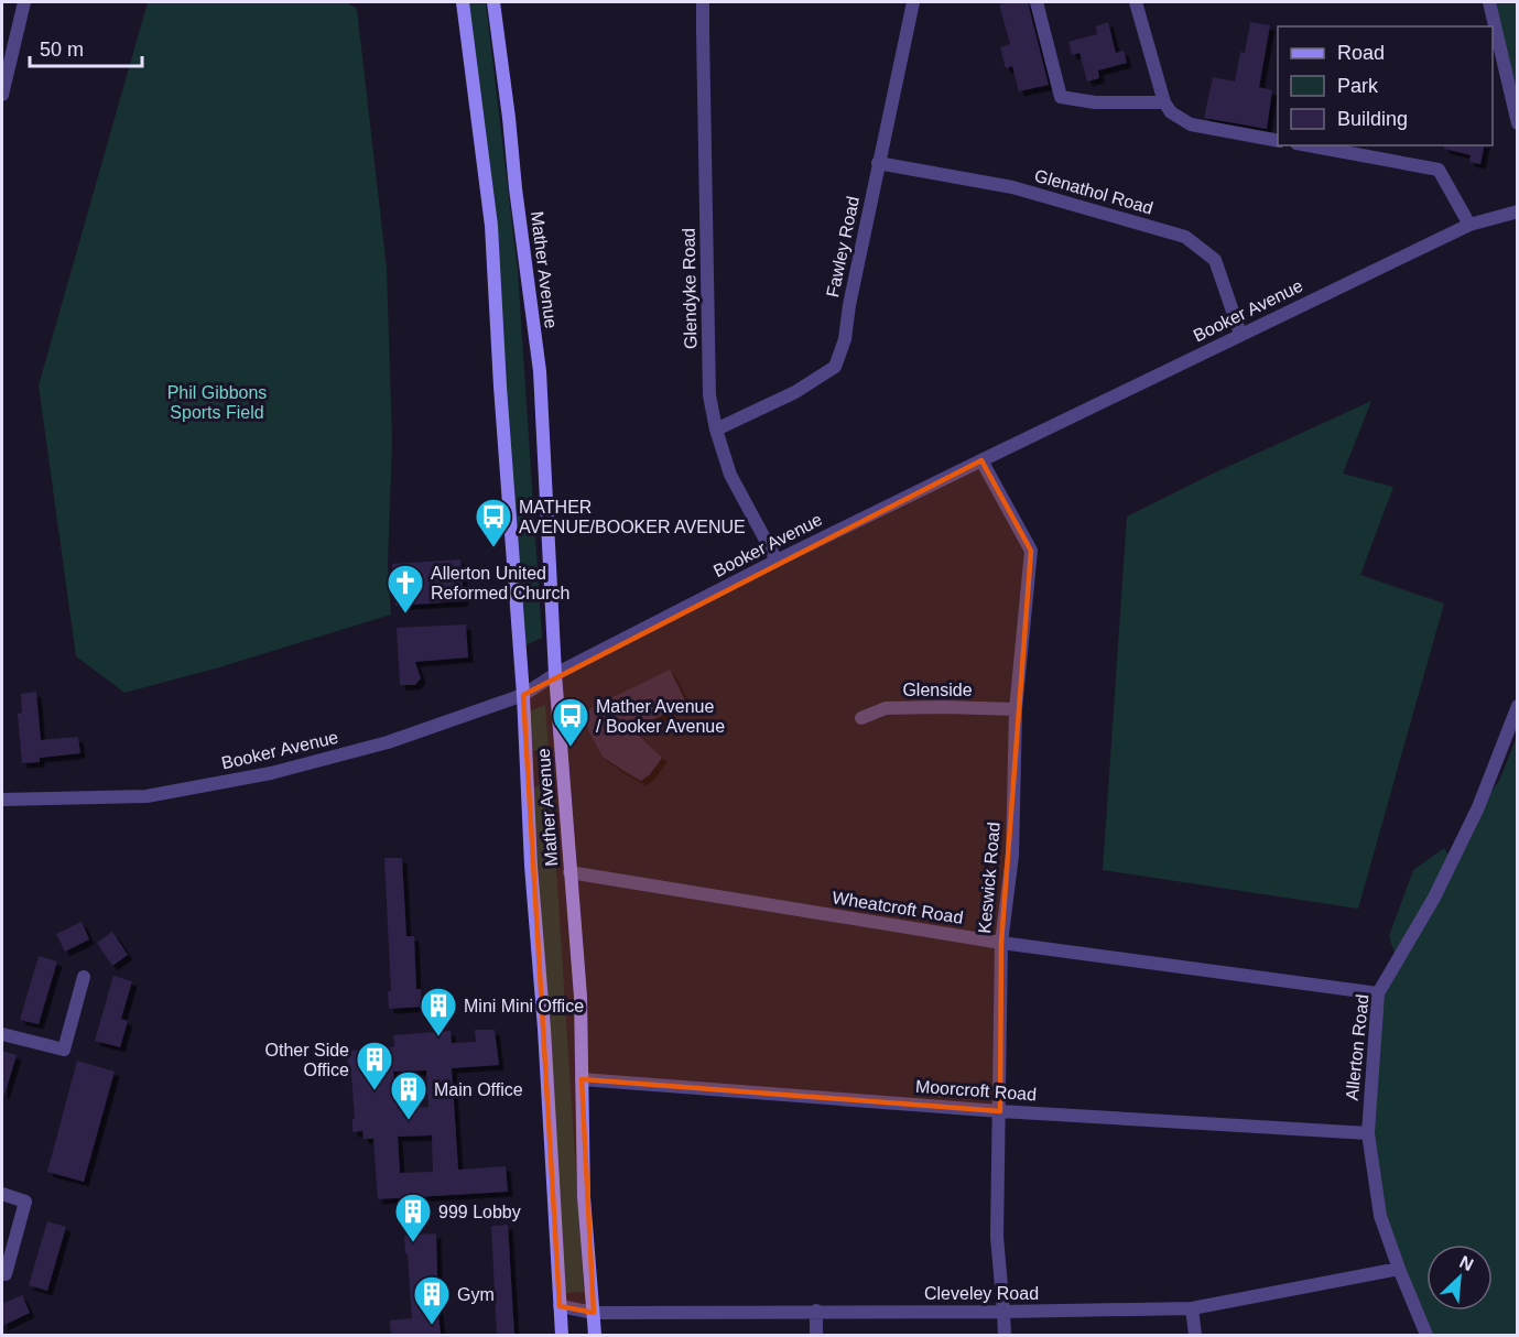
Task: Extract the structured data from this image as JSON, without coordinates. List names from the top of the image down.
{
  "streets": {
    "main road": ["Mather Avenue"],
    "street": [
      "Glenathol Road",
      "Fawley Road",
      "Glendyke Road",
      "Booker Avenue",
      "Glenside",
      "Keswick Road",
      "Wheatcroft Road",
      "Allerton Road",
      "Moorcroft Road",
      "Cleveley Road"
    ]
  },
  "crossings": [
    ["Glenathol Road", "Fawley Road"],
    ["Glenathol Road", "Booker Avenue"],
    ["Fawley Road", "Glendyke Road"],
    ["Mather Avenue", "Booker Avenue"],
    ["Mather Avenue", "Wheatcroft Road"],
    ["Mather Avenue", "Moorcroft Road"],
    ["Mather Avenue", "Cleveley Road"],
    ["Glendyke Road", "Booker Avenue"],
    ["Booker Avenue", "Keswick Road"],
    ["Glenside", "Keswick Road"],
    ["Keswick Road", "Wheatcroft Road"],
    ["Keswick Road", "Moorcroft Road"],
    ["Keswick Road", "Cleveley Road"],
    ["Wheatcroft Road", "Allerton Road"],
    ["Allerton Road", "Moorcroft Road"],
    ["Allerton Road", "Cleveley Road"]
  ],
  "parks": ["Phil Gibbons Sports Field"],
  "places": {
    "bus stop": ["MATHER AVENUE/BOOKER AVENUE", "Mather Avenue / Booker Avenue"],
    "church": ["Allerton United Reformed Church"],
    "building": [
      "Mini Mini Office",
      "Other Side Office",
      "Main Office",
      "999 Lobby",
      "Gym"
    ]
  },
  "legend": ["Road", "Park", "Building"],
  "scale_bar": "50 m",
  "north": "top right"
}
